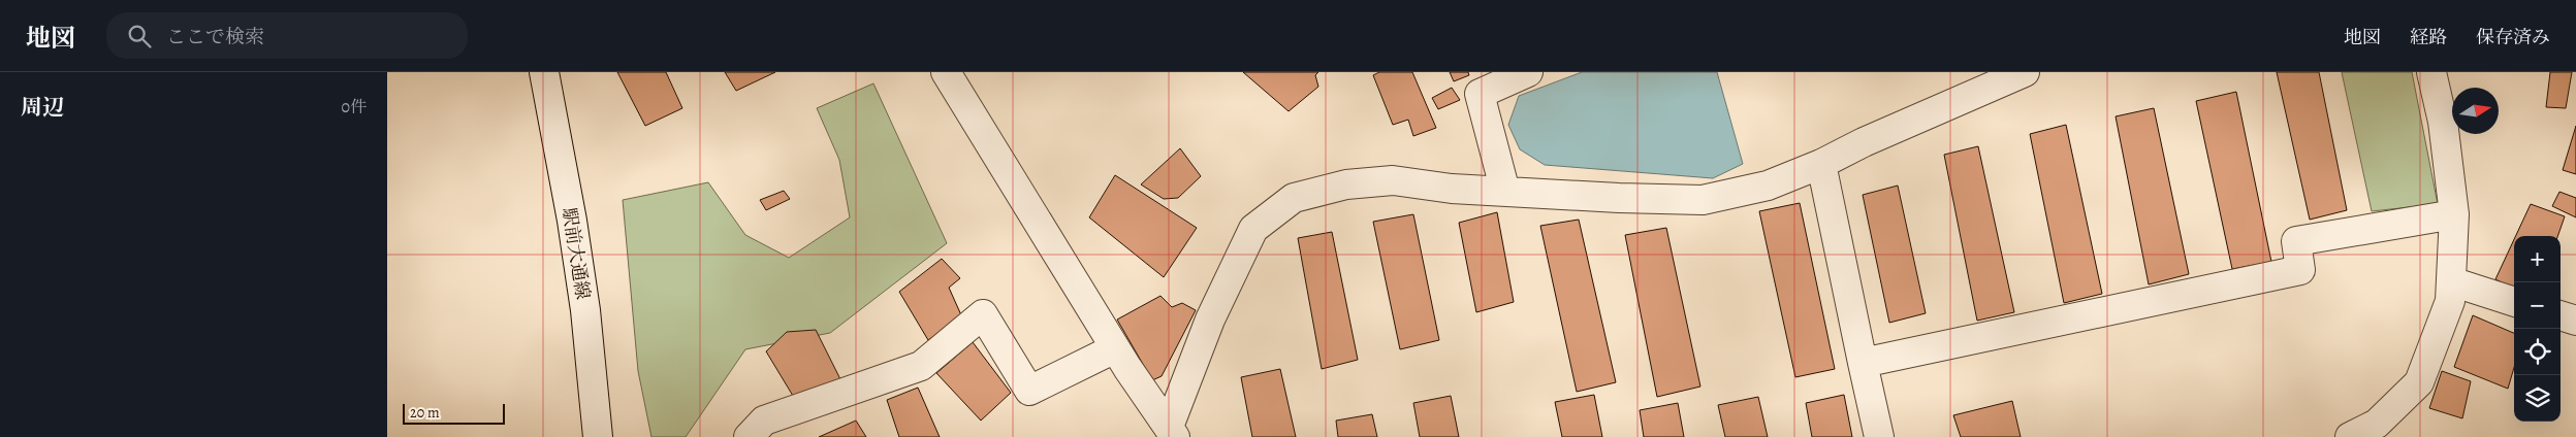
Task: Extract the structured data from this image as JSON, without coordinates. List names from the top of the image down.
{
  "streets": {
    "street": ["駅前大通線"]
  },
  "scale_bar": "20 m",
  "north": "right",
  "page": {
    "header": "地図",
    "search": "ここで検索",
    "nav": ["地図", "経路", "保存済み"],
    "heading": ["周辺", "0件"],
    "map_buttons": ["+", "−"],
    "scale": "20 m"
  }
}
